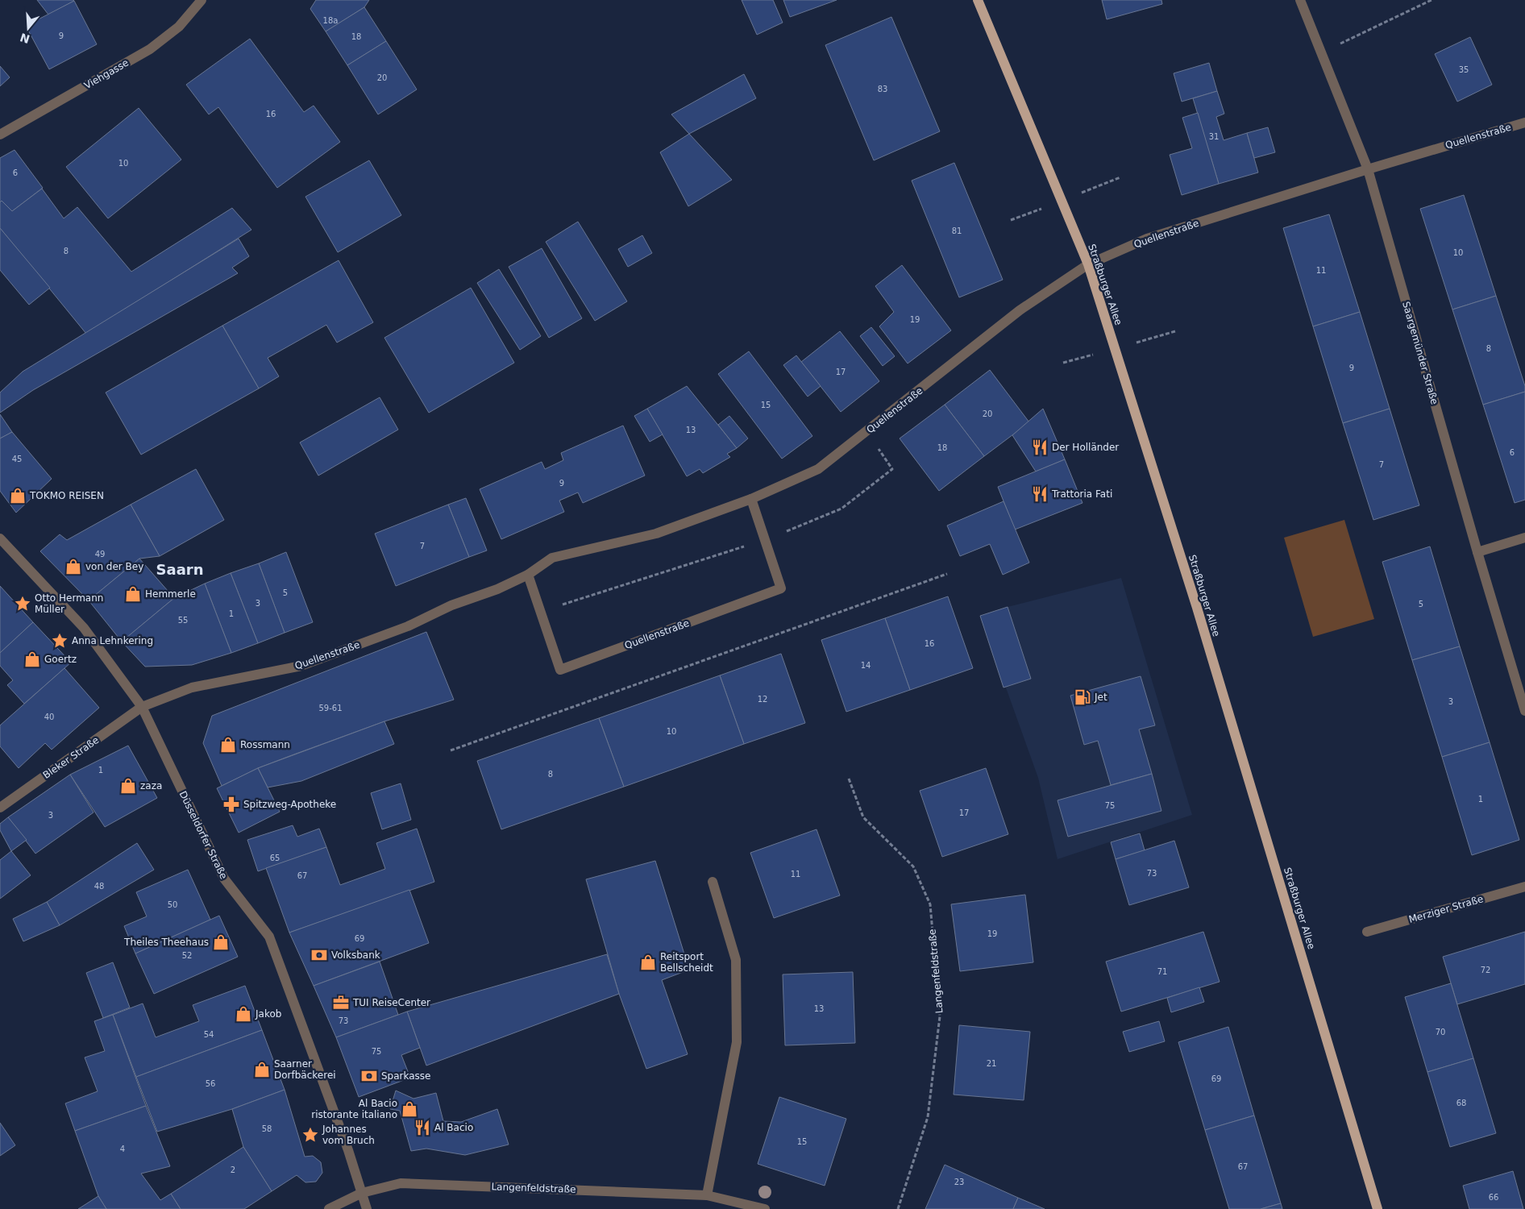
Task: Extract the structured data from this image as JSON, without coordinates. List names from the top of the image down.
{
  "streets": {
    "main road": ["Straßburger Allee"],
    "street": [
      "Viehgasse",
      "Quellenstraße",
      "Saargemünder Straße",
      "Bleker Straße",
      "Düsseldorfer Straße",
      "Merziger Straße",
      "Langenfeldstraße"
    ]
  },
  "crossings": [
    ["Quellenstraße", "Straßburger Allee"],
    ["Quellenstraße", "Saargemünder Straße"],
    ["Quellenstraße", "Bleker Straße"],
    ["Quellenstraße", "Düsseldorfer Straße"],
    ["Bleker Straße", "Düsseldorfer Straße"],
    ["Düsseldorfer Straße", "Langenfeldstraße"]
  ],
  "districts": ["Saarn"],
  "places": {
    "restaurant": ["Der Holländer", "Trattoria Fati", "Al Bacio"],
    "shop": [
      "TOKMO REISEN",
      "von der Bey",
      "Hemmerle",
      "Goertz",
      "Rossmann",
      "zaza",
      "Theiles Theehaus",
      "Reitsport Bellscheidt",
      "Jakob",
      "Saarner Dorfbäckerei",
      "Al Bacio ristorante italiano"
    ],
    "place": ["Otto Hermann Müller", "Anna Lehnkering", "Johannes vom Bruch"],
    "fuel station": ["Jet"],
    "pharmacy": ["Spitzweg-Apotheke"],
    "bank": ["Volksbank", "Sparkasse"],
    "office": ["TUI ReiseCenter"]
  },
  "house_numbers": [
    "18a",
    "9",
    "18",
    "35",
    "20",
    "83",
    "16",
    "31",
    "10",
    "6",
    "81",
    "8",
    "10",
    "11",
    "19",
    "8",
    "9",
    "17",
    "15",
    "20",
    "13",
    "18",
    "6",
    "45",
    "7",
    "9",
    "7",
    "49",
    "5",
    "3",
    "5",
    "1",
    "55",
    "16",
    "14",
    "12",
    "3",
    "59-61",
    "40",
    "10",
    "1",
    "8",
    "1",
    "75",
    "17",
    "3",
    "65",
    "73",
    "11",
    "67",
    "48",
    "50",
    "19",
    "69",
    "52",
    "72",
    "71",
    "13",
    "73",
    "70",
    "54",
    "75",
    "21",
    "69",
    "56",
    "68",
    "58",
    "15",
    "4",
    "67",
    "2",
    "23",
    "66"
  ],
  "north": "bottom"
}
